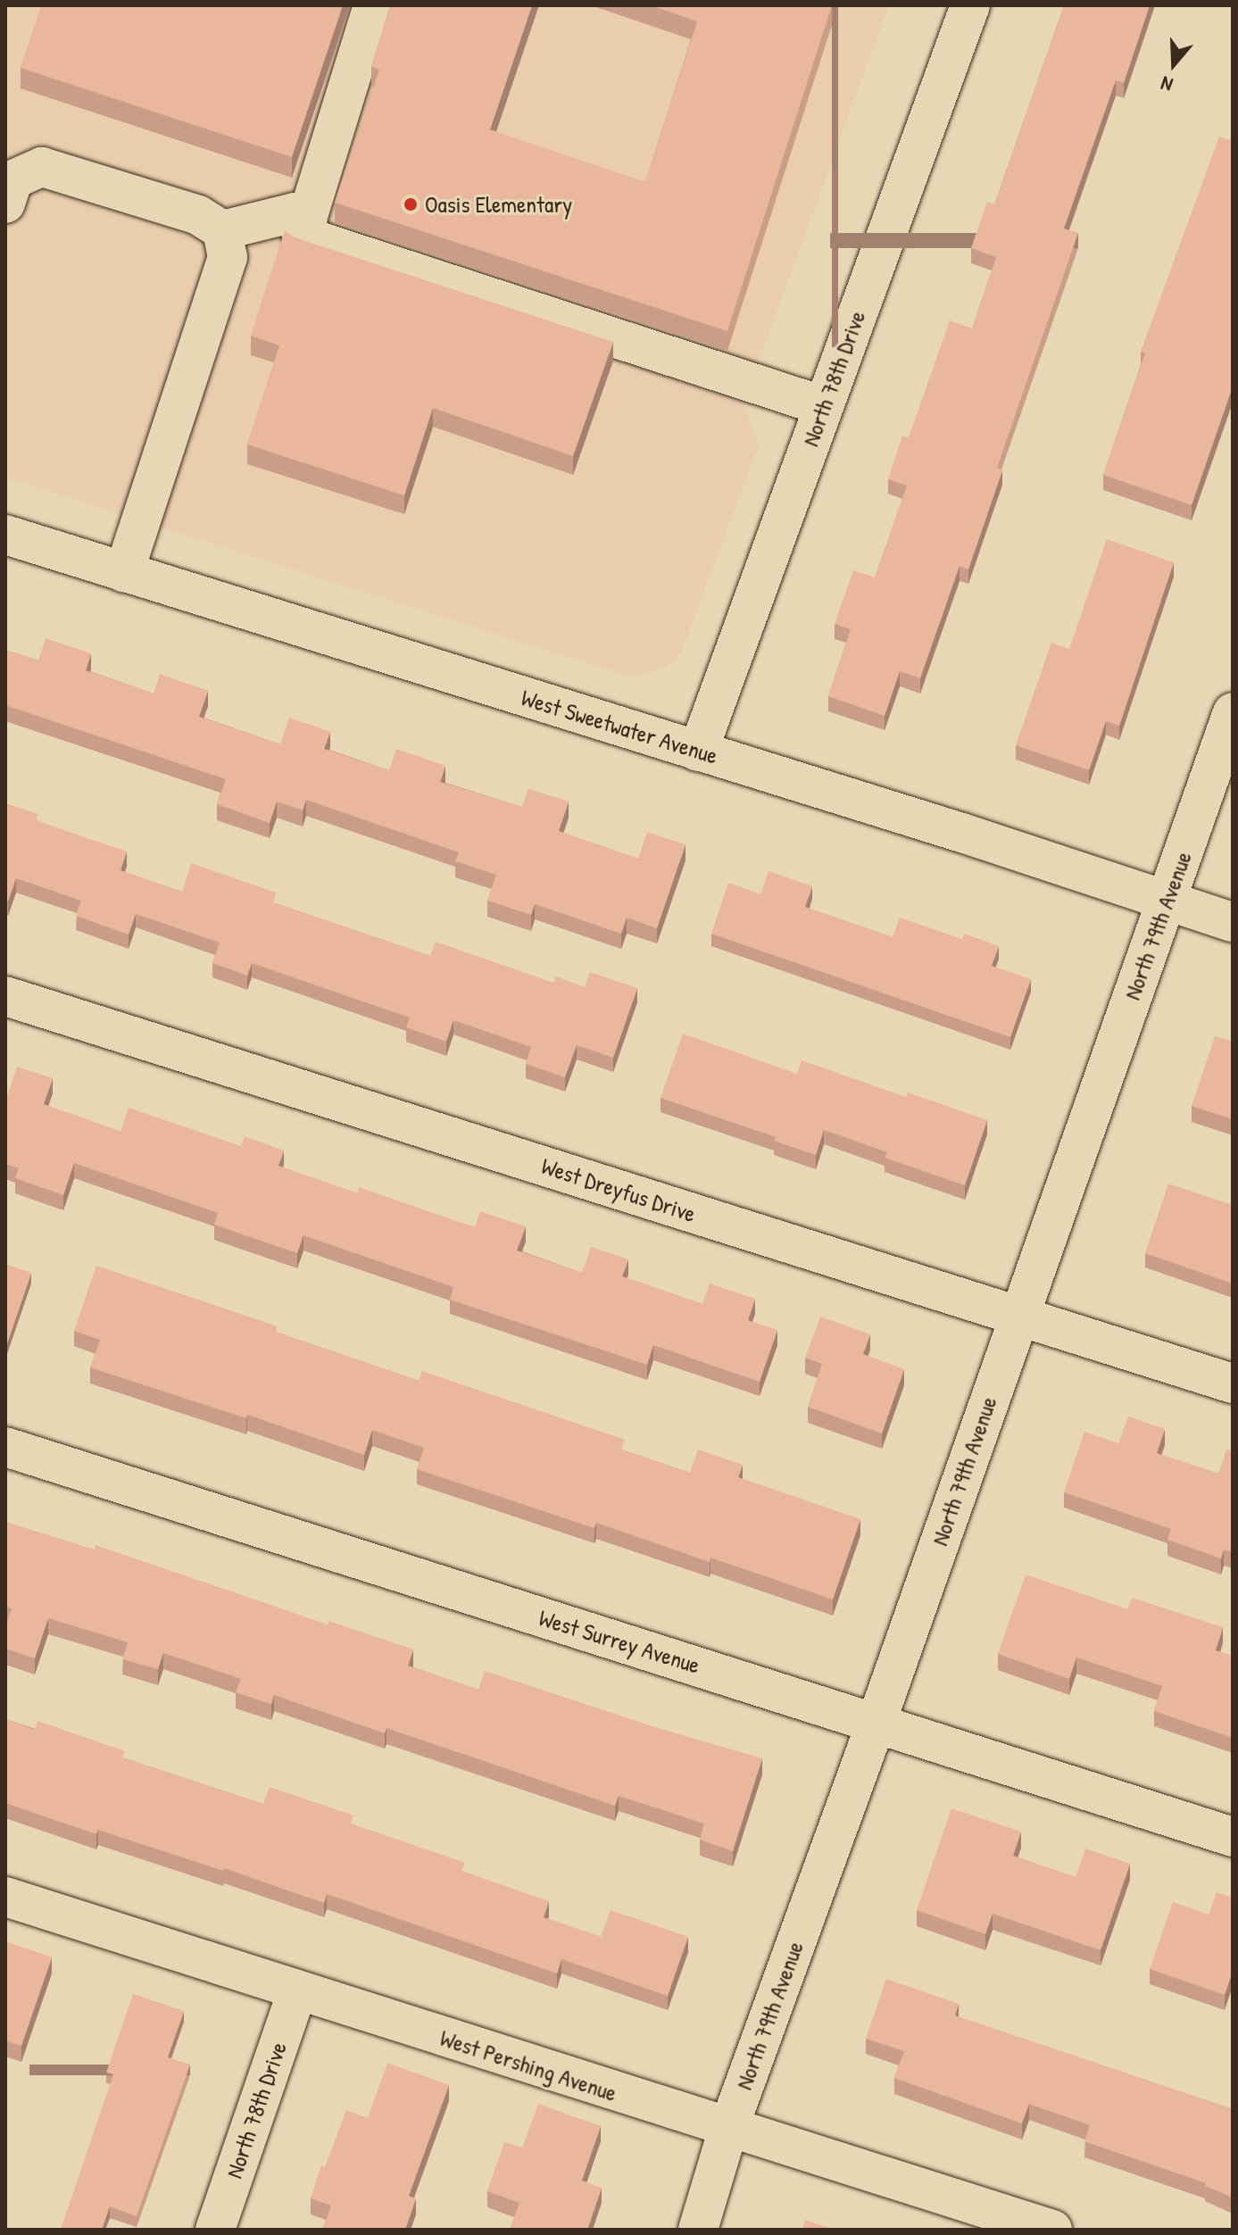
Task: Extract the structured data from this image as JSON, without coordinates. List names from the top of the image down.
{
  "streets": {
    "street": [
      "North 78th Drive",
      "West Sweetwater Avenue",
      "North 79th Avenue",
      "West Dreyfus Drive",
      "West Surrey Avenue",
      "West Pershing Avenue"
    ]
  },
  "crossings": [
    ["North 78th Drive", "West Sweetwater Avenue"],
    ["North 78th Drive", "West Pershing Avenue"],
    ["West Sweetwater Avenue", "North 79th Avenue"],
    ["North 79th Avenue", "West Dreyfus Drive"],
    ["North 79th Avenue", "West Surrey Avenue"],
    ["North 79th Avenue", "West Pershing Avenue"]
  ],
  "places": ["Oasis Elementary"],
  "north": "bottom"
}
